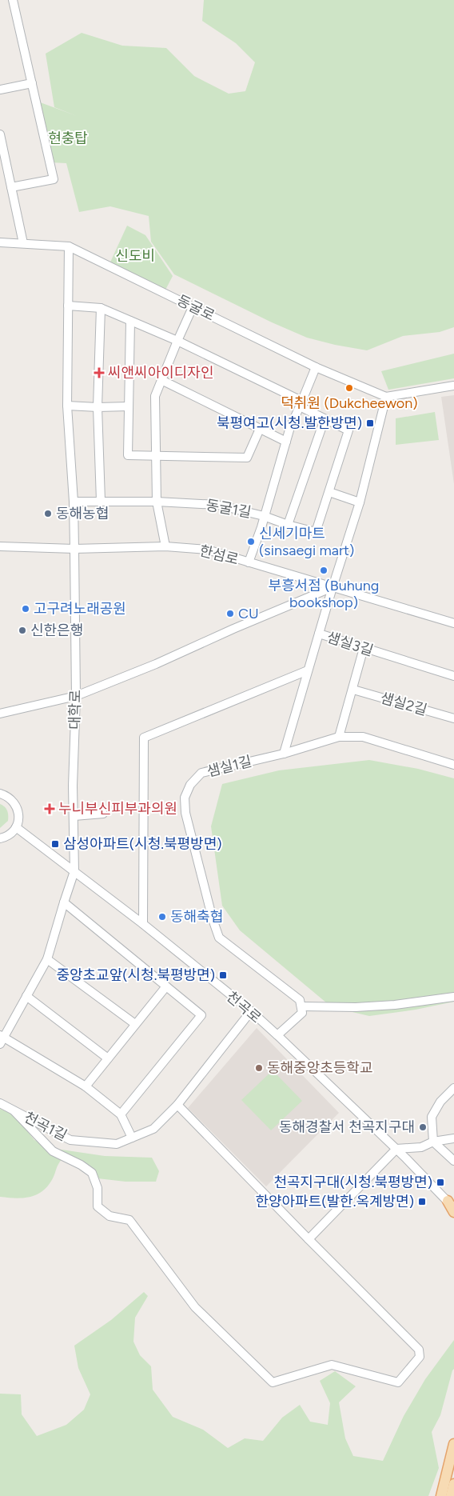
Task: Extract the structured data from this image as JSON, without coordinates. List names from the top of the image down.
{
  "streets": {
    "street": [
      "동굴로",
      "동굴1길",
      "한섬로",
      "샘실3길",
      "샘실2길",
      "대학로",
      "샘실1길",
      "천곡로",
      "천곡1길"
    ]
  },
  "crossings": [
    ["동굴로", "대학로"],
    ["동굴1길", "대학로"],
    ["한섬로", "대학로"],
    ["샘실3길", "샘실1길"],
    ["대학로", "천곡로"]
  ],
  "parks": ["현충탑", "신도비"],
  "places": {
    "health": ["씨앤씨아이디자인", "누니부신피부과의원"],
    "other": [
      "덕취원 (Dukcheewon)",
      "동해농협",
      "신세기마트 (sinsaegi mart)",
      "부흥서점 (Buhung bookshop)",
      "고구려노래공원",
      "CU",
      "신한은행",
      "동해축협",
      "동해중앙초등학교",
      "동해경찰서 천곡지구대"
    ],
    "transit": [
      "북평여고(시청.발한방면)",
      "삼성아파트(시청.북평방면)",
      "중앙초교앞(시청.북평방면)",
      "천곡지구대(시청.북평방면)",
      "한양아파트(발한.옥계방면)"
    ]
  }
}
